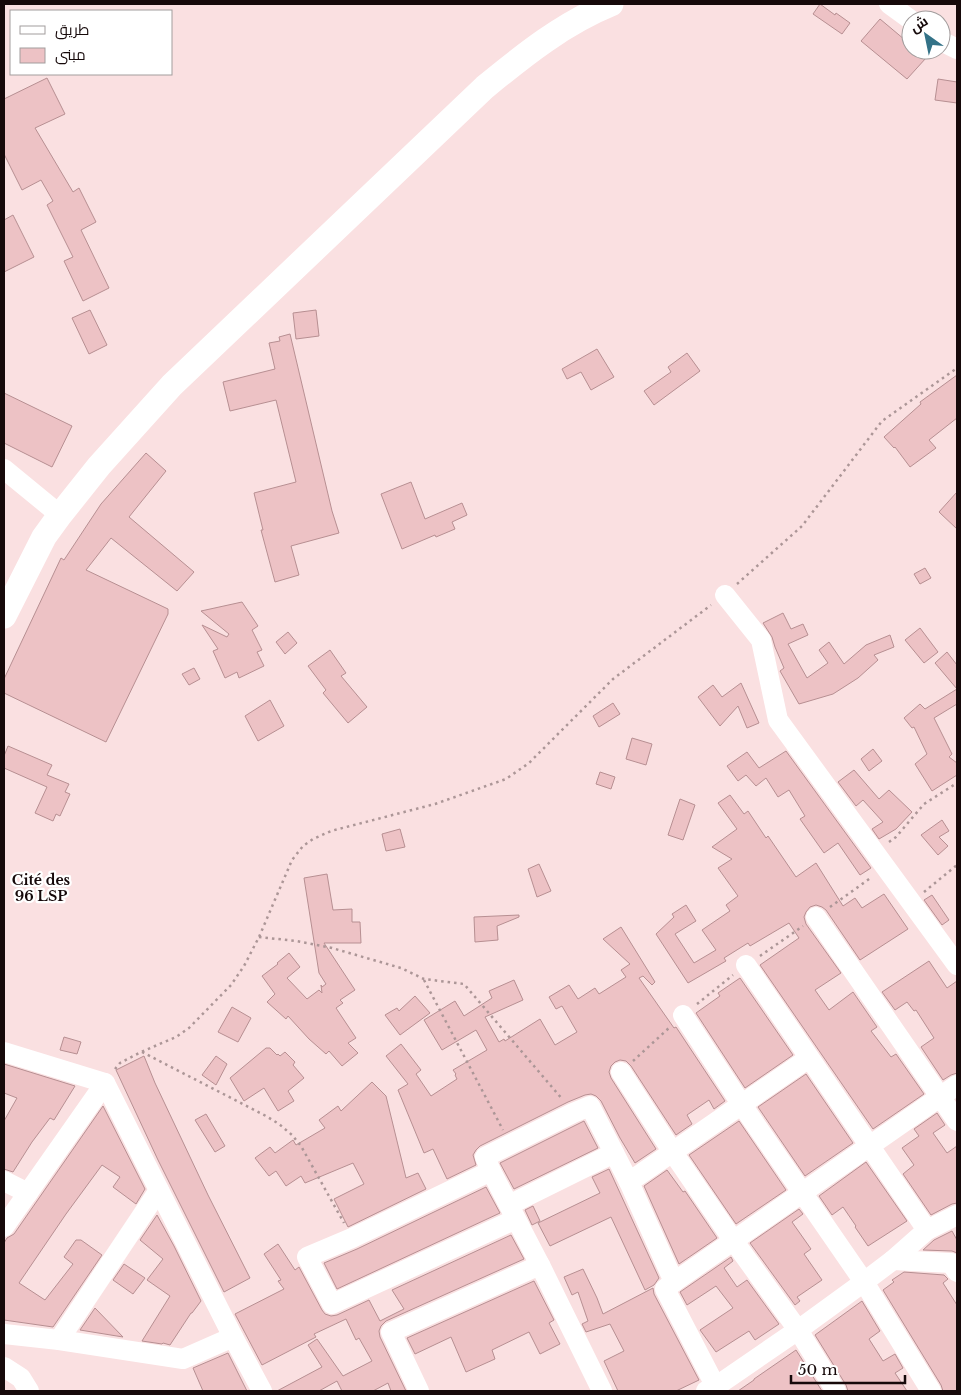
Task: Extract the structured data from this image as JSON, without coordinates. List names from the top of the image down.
{
  "districts": ["Cité des 96 LSP"],
  "legend": ["طريق", "مبنى"],
  "scale_bar": "50 m",
  "north": "top left"
}
